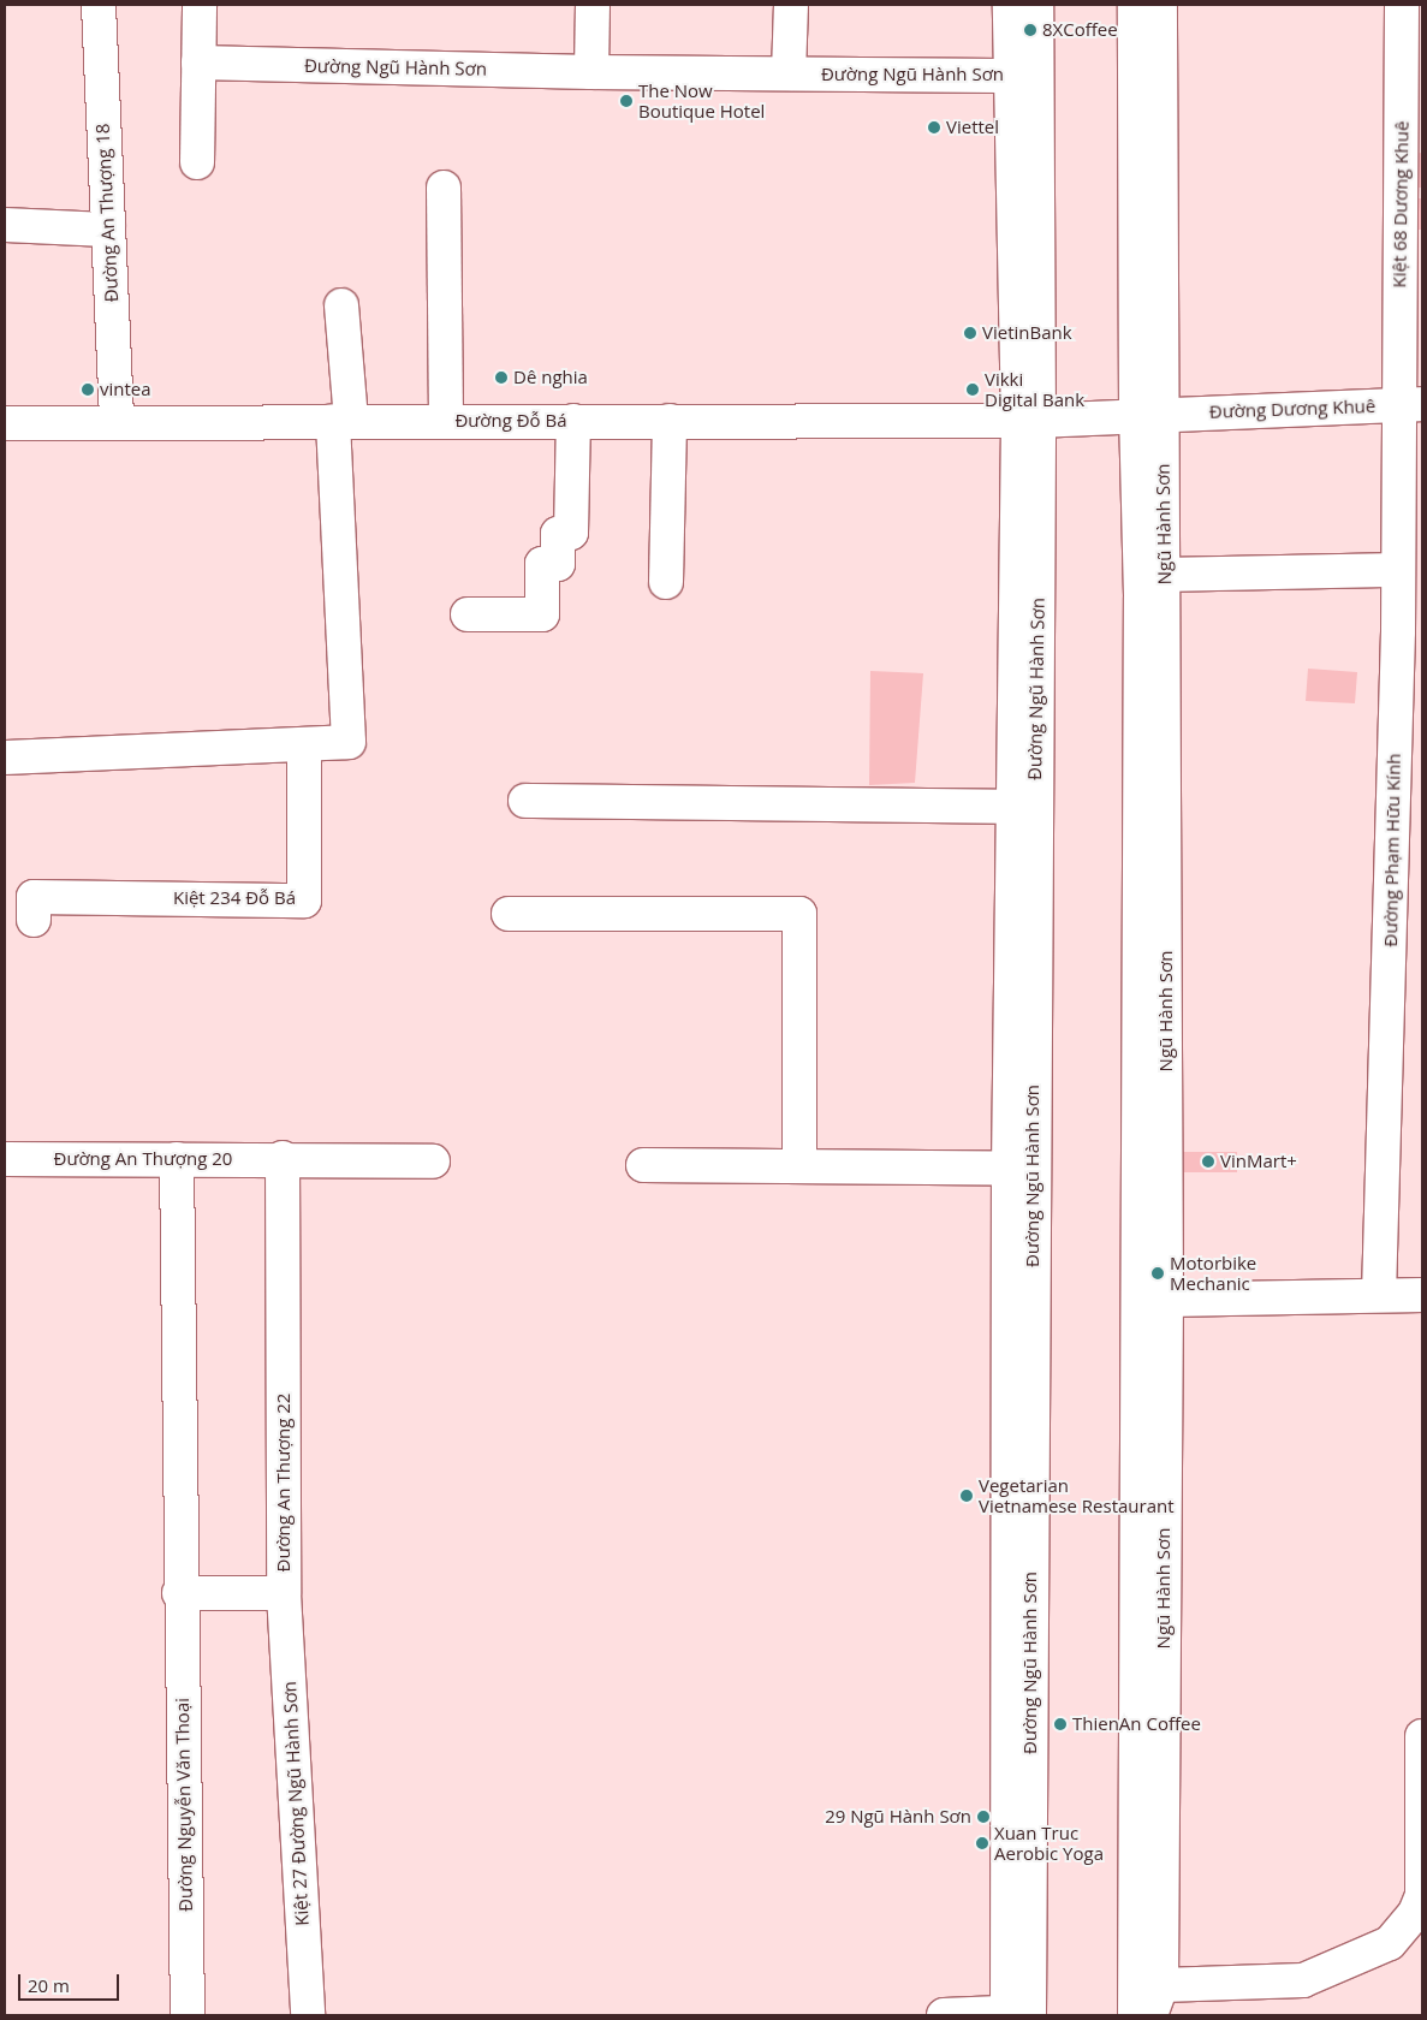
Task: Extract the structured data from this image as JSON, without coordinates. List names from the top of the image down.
{
  "streets": {
    "main road": [
      "Đường Ngũ Hành Sơn",
      "Kiệt 68 Dương Khuê",
      "Đường An Thượng 18",
      "Đường Dương Khuê",
      "Đường Đỗ Bá",
      "Ngũ Hành Sơn",
      "Đường Phạm Hữu Kính",
      "Kiệt 234 Đỗ Bá",
      "Đường An Thượng 20",
      "Đường An Thượng 22",
      "Kiệt 27 Đường Ngũ Hành Sơn",
      "Đường Nguyễn Văn Thoại"
    ]
  },
  "crossings": [
    ["Đường Ngũ Hành Sơn", "Đường Dương Khuê"],
    ["Đường Ngũ Hành Sơn", "Đường Đỗ Bá"],
    ["Kiệt 68 Dương Khuê", "Đường Dương Khuê"],
    ["Kiệt 68 Dương Khuê", "Đường Phạm Hữu Kính"],
    ["Đường An Thượng 18", "Đường Đỗ Bá"],
    ["Đường Dương Khuê", "Đường Đỗ Bá"],
    ["Đường Dương Khuê", "Ngũ Hành Sơn"],
    ["Đường Dương Khuê", "Đường Phạm Hữu Kính"],
    ["Đường An Thượng 20", "Đường An Thượng 22"],
    ["Đường An Thượng 22", "Kiệt 27 Đường Ngũ Hành Sơn"],
    ["Đường An Thượng 22", "Đường Nguyễn Văn Thoại"]
  ],
  "places": [
    "8XCoffee",
    "The Now Boutique Hotel",
    "Viettel",
    "VietinBank",
    "Dê nghia",
    "vintea",
    "Vikki Digital Bank",
    "VinMart+",
    "Motorbike Mechanic",
    "Vegetarian Vietnamese Restaurant",
    "ThienAn Coffee",
    "29 Ngũ Hành Sơn",
    "Xuan Truc Aerobic Yoga"
  ],
  "scale_bar": "20 m"
}
